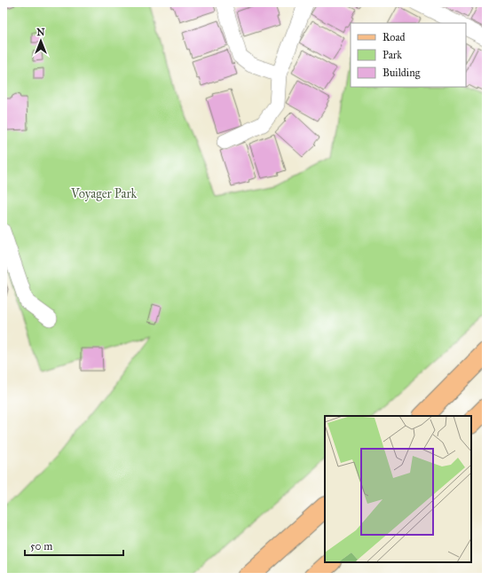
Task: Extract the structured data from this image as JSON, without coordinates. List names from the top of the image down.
{
  "parks": ["Voyager Park"],
  "legend": ["Road", "Park", "Building"],
  "scale_bar": "50 m",
  "north": "top"
}
